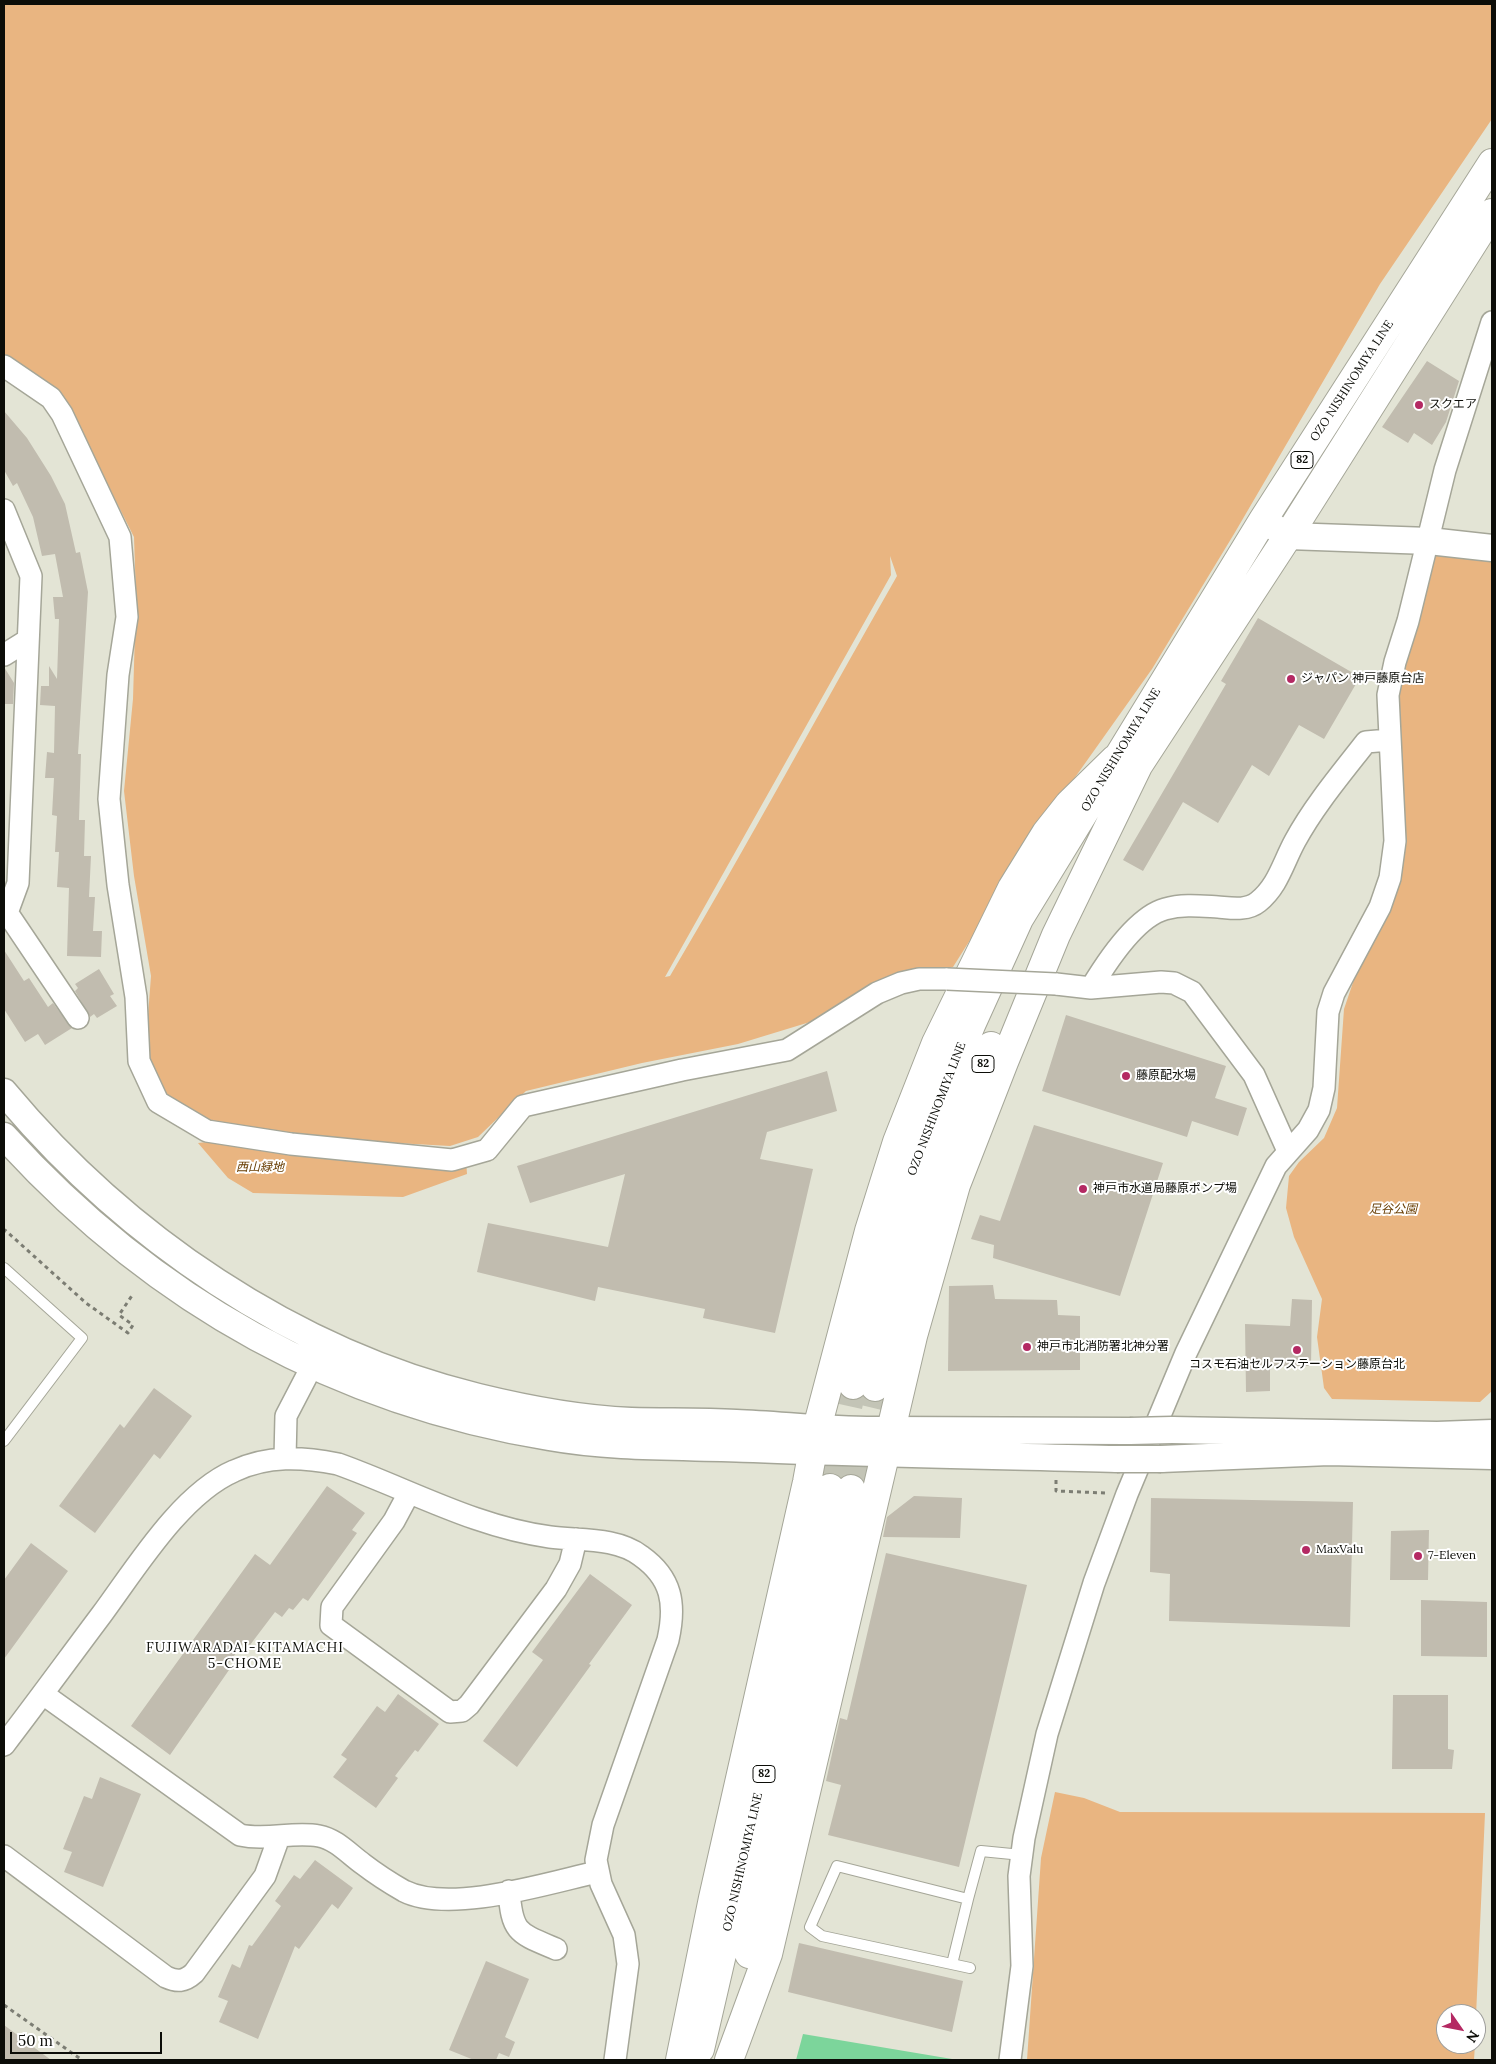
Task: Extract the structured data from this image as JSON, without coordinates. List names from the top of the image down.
{
  "streets": {
    "main road": ["OZO NISHINOMIYA LINE", "82"]
  },
  "districts": ["FUJIWARADAI-KITAMACHI 5-CHOME"],
  "parks": ["西山緑地", "足谷公園"],
  "places": [
    "スクエア",
    "ジャパン 神戸藤原台店",
    "藤原配水場",
    "神戸市水道局藤原ポンプ場",
    "神戸市北消防署北神分署",
    "コスモ石油セルフステーション藤原台北",
    "MaxValu",
    "7-Eleven"
  ],
  "scale_bar": "50 m",
  "north": "bottom right"
}
